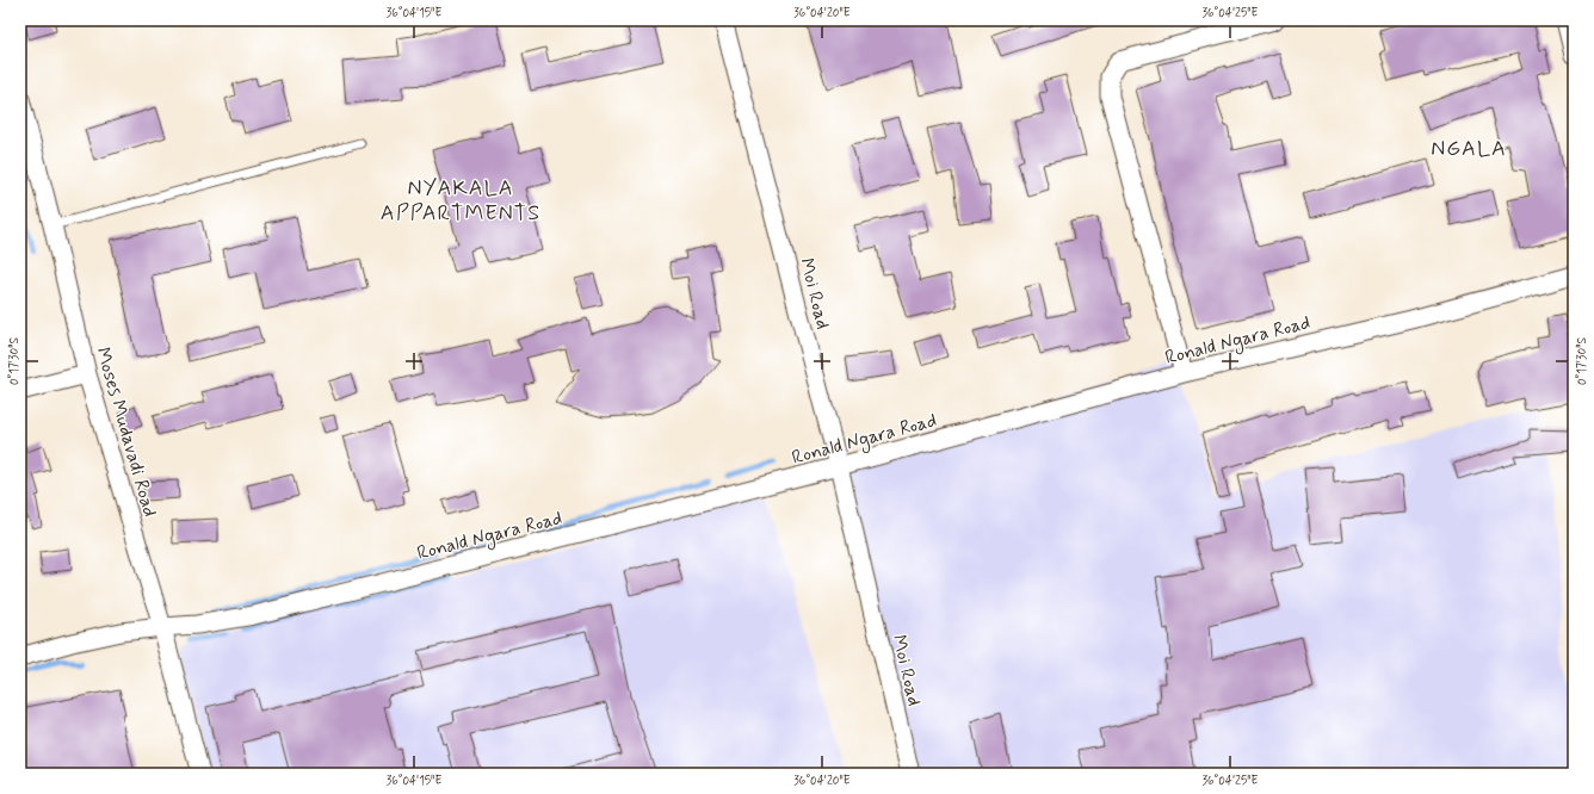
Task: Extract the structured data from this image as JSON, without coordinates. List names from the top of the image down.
{
  "streets": {
    "street": ["Moi Road", "Ronald Ngara Road", "Moses Mudavadi Road"]
  },
  "crossings": [
    ["Moi Road", "Ronald Ngara Road"],
    ["Ronald Ngara Road", "Moses Mudavadi Road"]
  ],
  "districts": ["NGALA", "NYAKALA APPARTMENTS"],
  "coordinates": [
    "36°04'15\"E",
    "36°04'20\"E",
    "36°04'25\"E",
    "0°17'30\"S"
  ]
}
